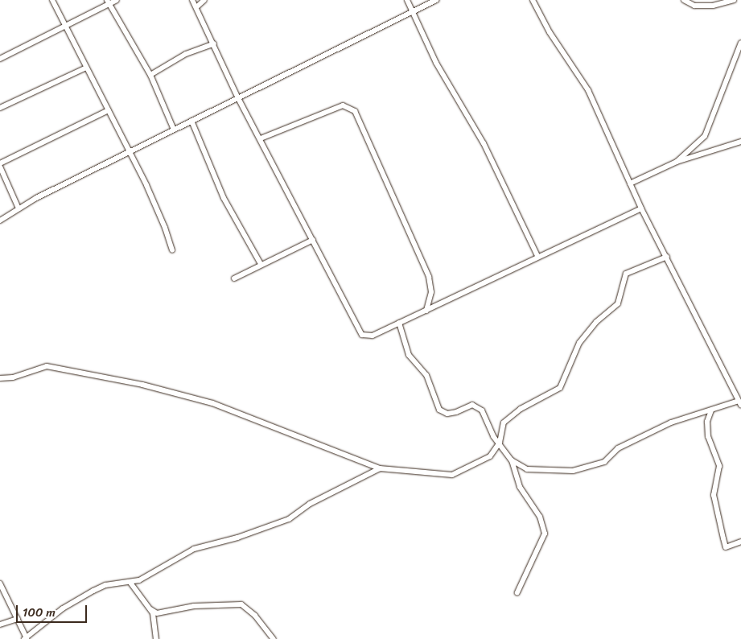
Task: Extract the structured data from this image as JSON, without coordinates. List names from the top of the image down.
{
  "scale_bar": "100 m"
}
